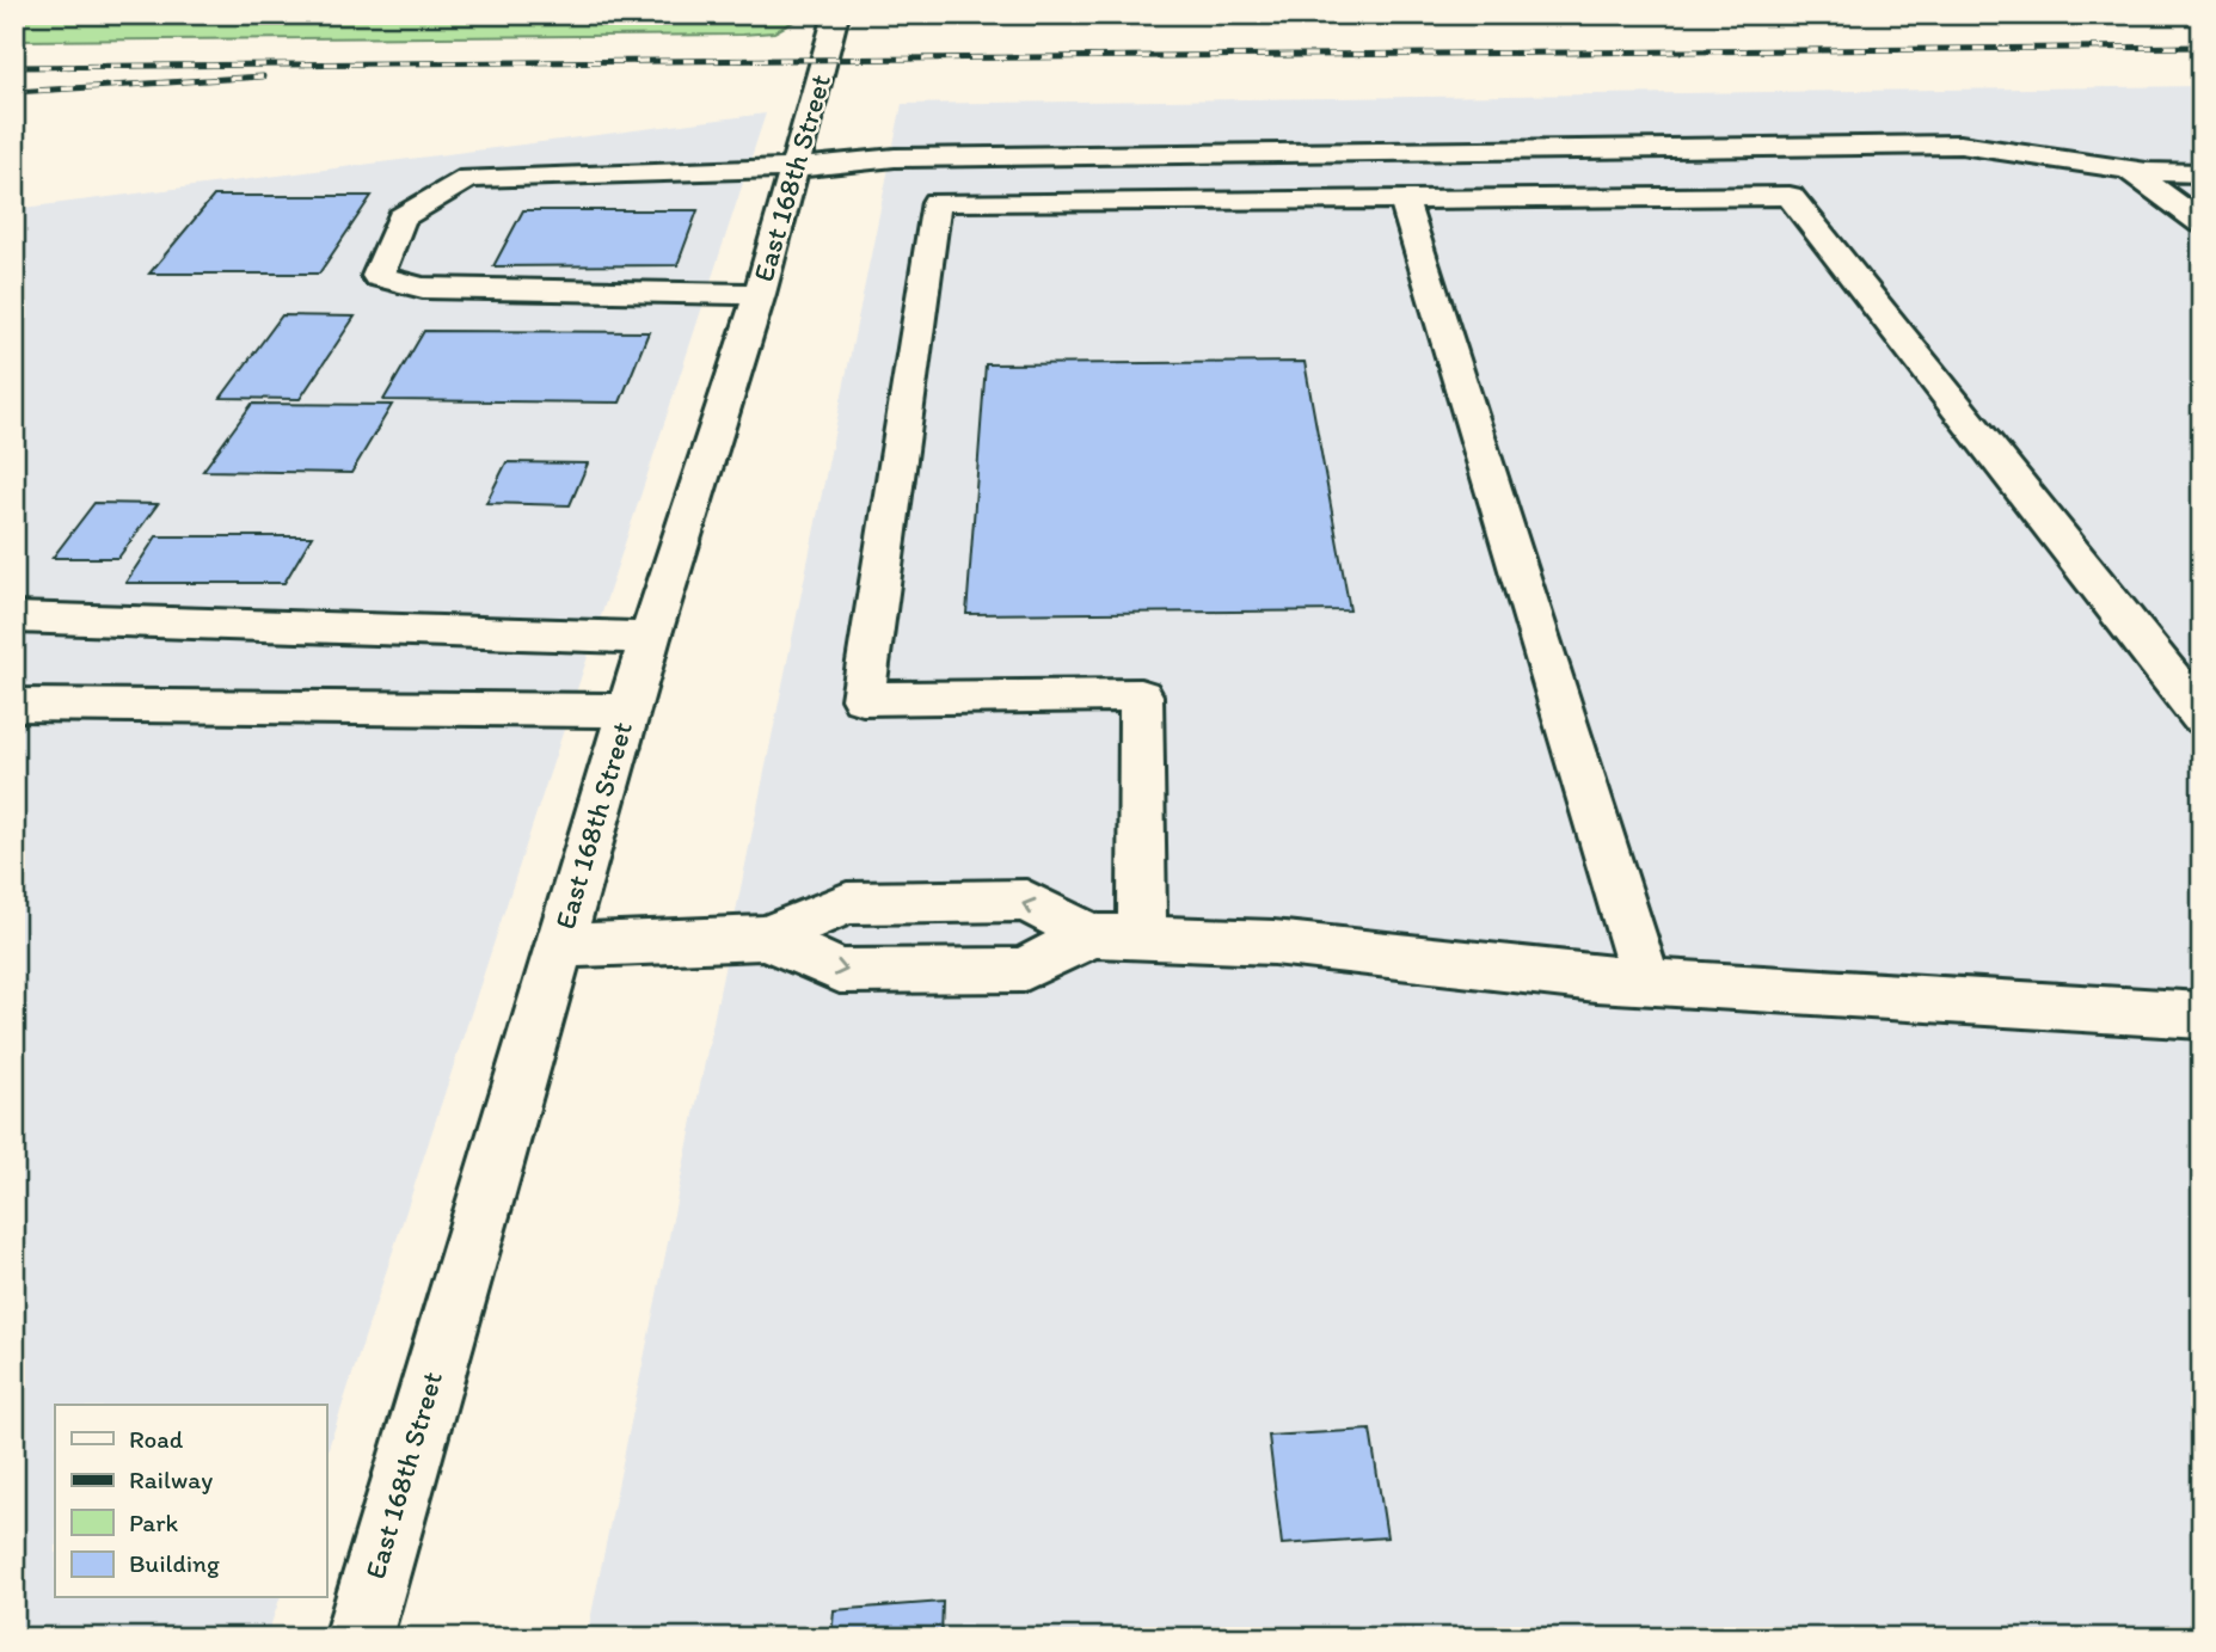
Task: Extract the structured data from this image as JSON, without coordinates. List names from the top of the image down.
{
  "streets": {
    "street": ["East 168th Street"]
  },
  "legend": [
    "Road",
    "Railway",
    "Park",
    "Building"
  ]
}
